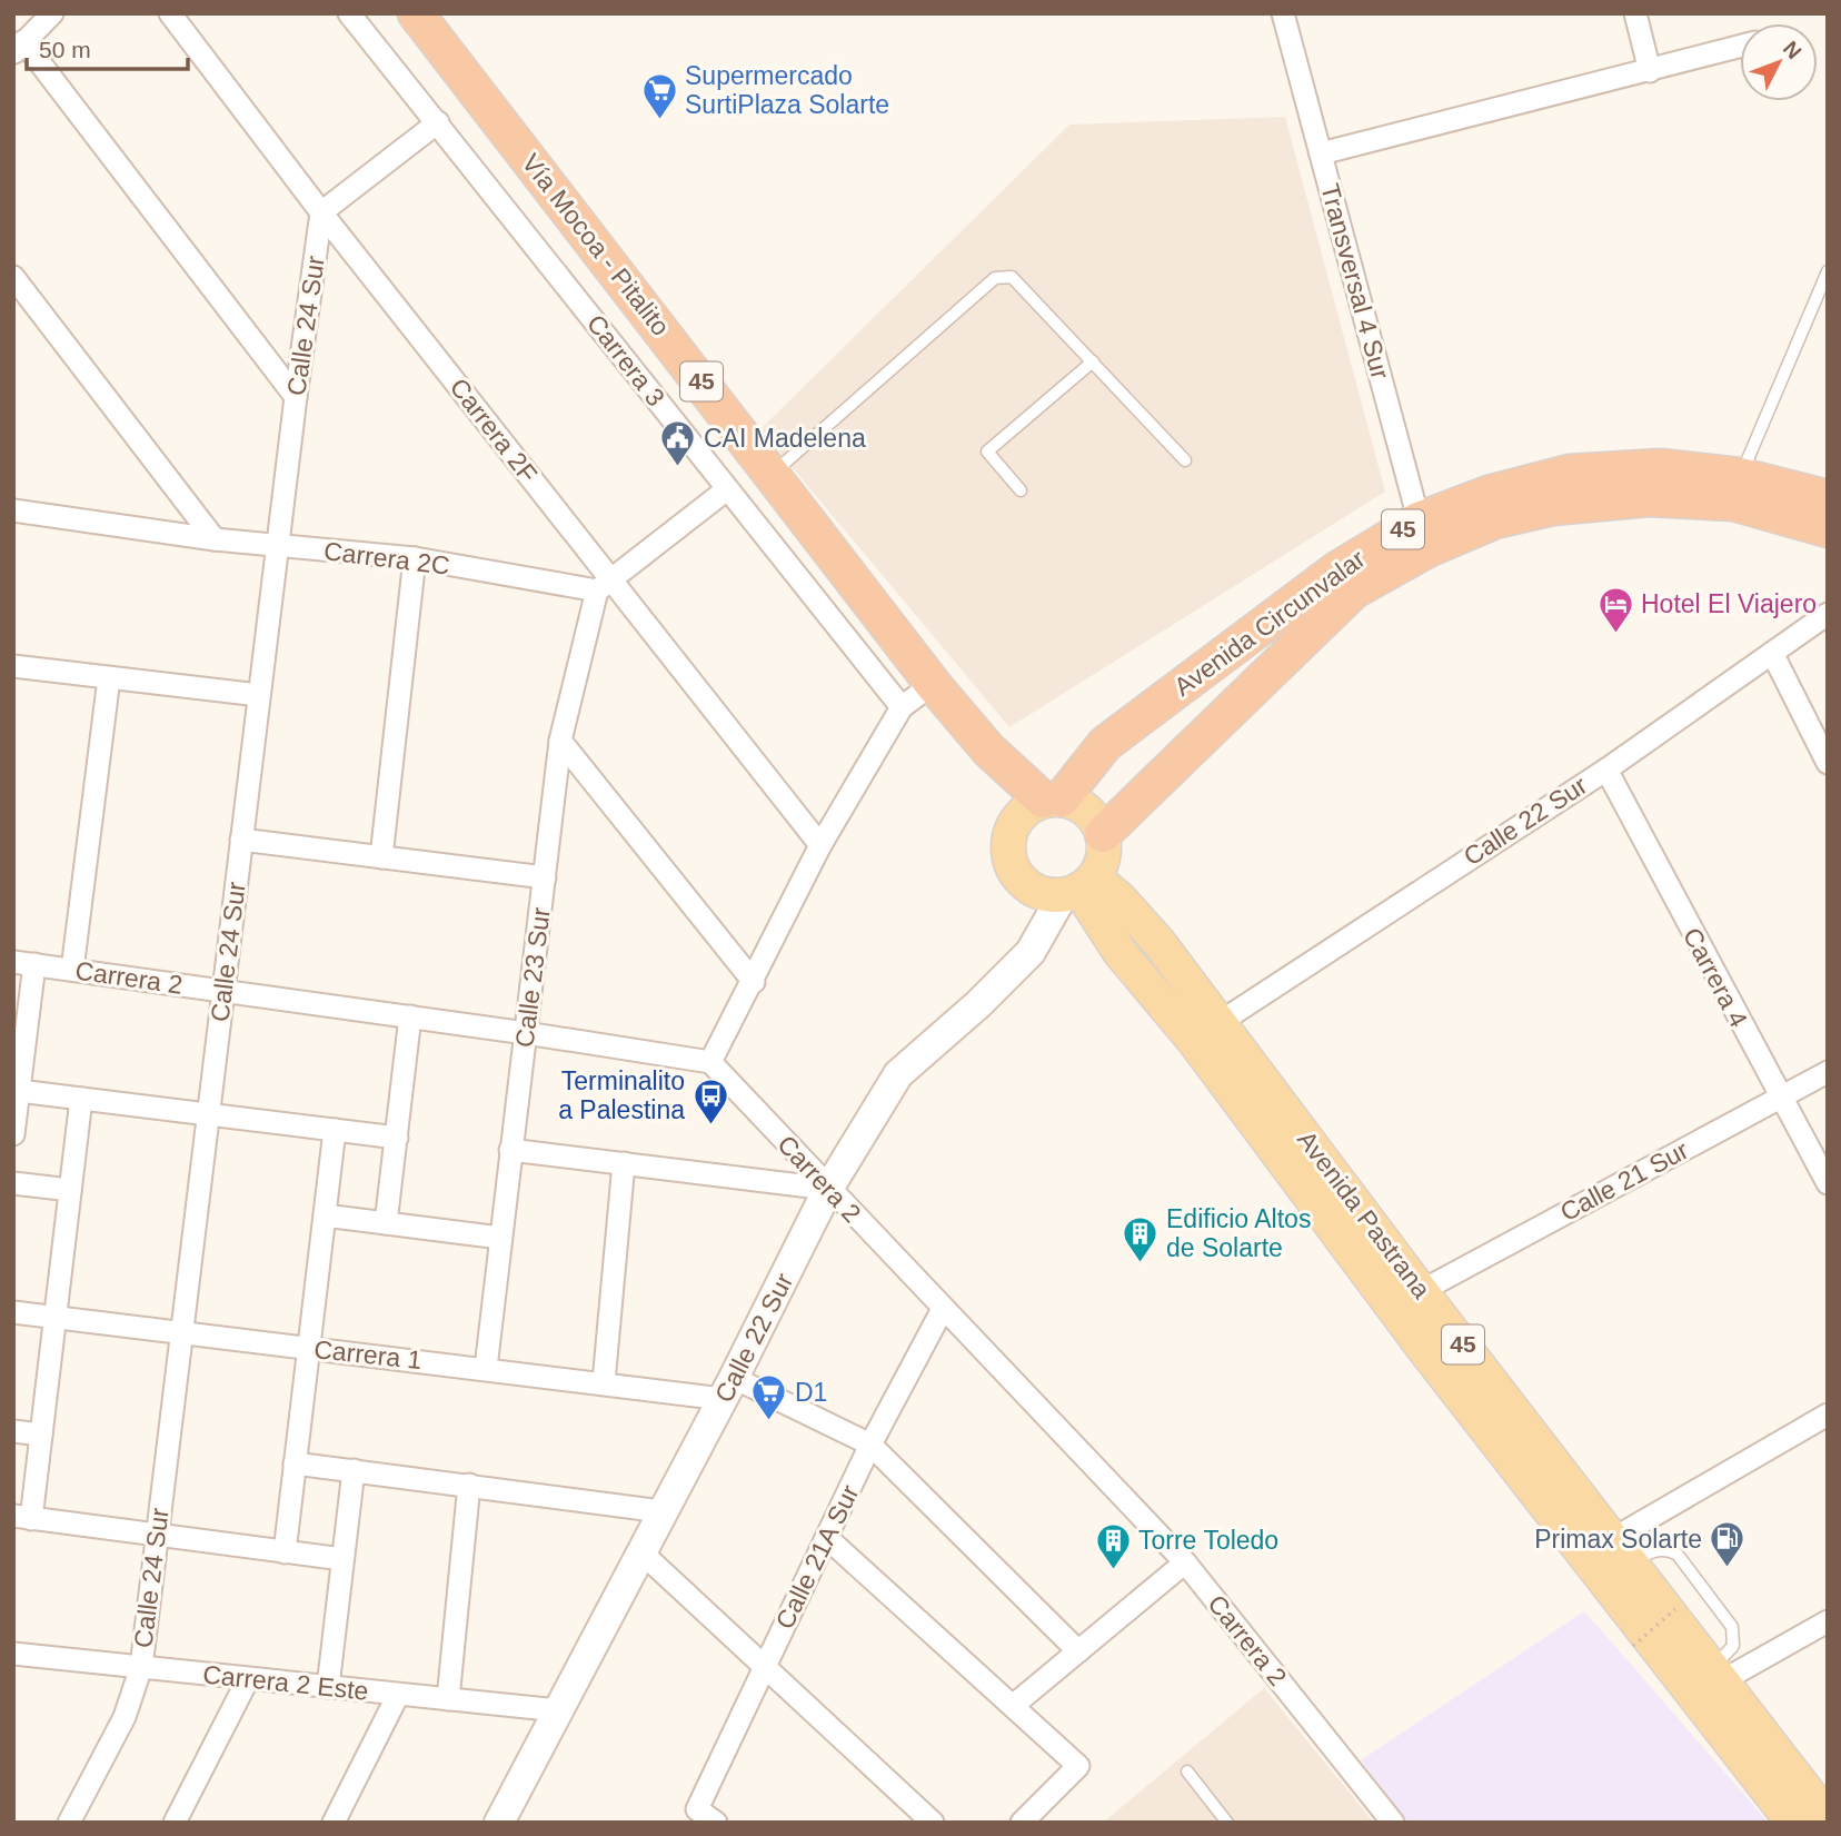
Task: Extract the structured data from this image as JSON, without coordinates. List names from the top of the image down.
{
  "streets": {
    "highway": ["Vía Mocoa - Pitalito", "45", "Avenida Circunvalar"],
    "main road": ["Calle 22 Sur", "Avenida Pastrana"],
    "street": [
      "Transversal 4 Sur",
      "Calle 24 Sur",
      "Carrera 3",
      "Carrera 2F",
      "Carrera 2C",
      "Carrera 2",
      "Calle 23 Sur",
      "Carrera 4",
      "Calle 21 Sur",
      "Carrera 1",
      "Calle 21A Sur",
      "Carrera 2 Este"
    ]
  },
  "crossings": [
    ["Vía Mocoa - Pitalito", "Avenida Circunvalar"],
    ["Vía Mocoa - Pitalito", "Calle 22 Sur"],
    ["Vía Mocoa - Pitalito", "Avenida Pastrana"],
    ["Transversal 4 Sur", "Avenida Circunvalar"],
    ["Calle 24 Sur", "Carrera 2F"],
    ["Calle 24 Sur", "Carrera 2C"],
    ["Calle 24 Sur", "Carrera 2"],
    ["Calle 24 Sur", "Carrera 1"],
    ["Calle 24 Sur", "Carrera 2 Este"],
    ["Carrera 2F", "Carrera 2C"],
    ["Carrera 2F", "Calle 23 Sur"],
    ["Carrera 2C", "Calle 23 Sur"],
    ["Avenida Circunvalar", "Calle 22 Sur"],
    ["Avenida Circunvalar", "Avenida Pastrana"],
    ["Calle 22 Sur", "Carrera 2"],
    ["Calle 22 Sur", "Carrera 4"],
    ["Calle 22 Sur", "Avenida Pastrana"],
    ["Calle 22 Sur", "Carrera 1"],
    ["Calle 22 Sur", "Carrera 2 Este"],
    ["Carrera 2", "Calle 23 Sur"],
    ["Carrera 2", "Calle 21A Sur"],
    ["Calle 23 Sur", "Carrera 1"],
    ["Carrera 4", "Calle 21 Sur"],
    ["Calle 21 Sur", "Avenida Pastrana"],
    ["Carrera 1", "Calle 21A Sur"]
  ],
  "places": {
    "supermarket": ["Supermercado SurtiPlaza Solarte", "D1"],
    "public building": ["CAI Madelena"],
    "hotel": ["Hotel El Viajero"],
    "bus stop": ["Terminalito a Palestina"],
    "building": ["Edificio Altos de Solarte", "Torre Toledo"],
    "fuel station": ["Primax Solarte"]
  },
  "scale_bar": "50 m",
  "north": "top right"
}
